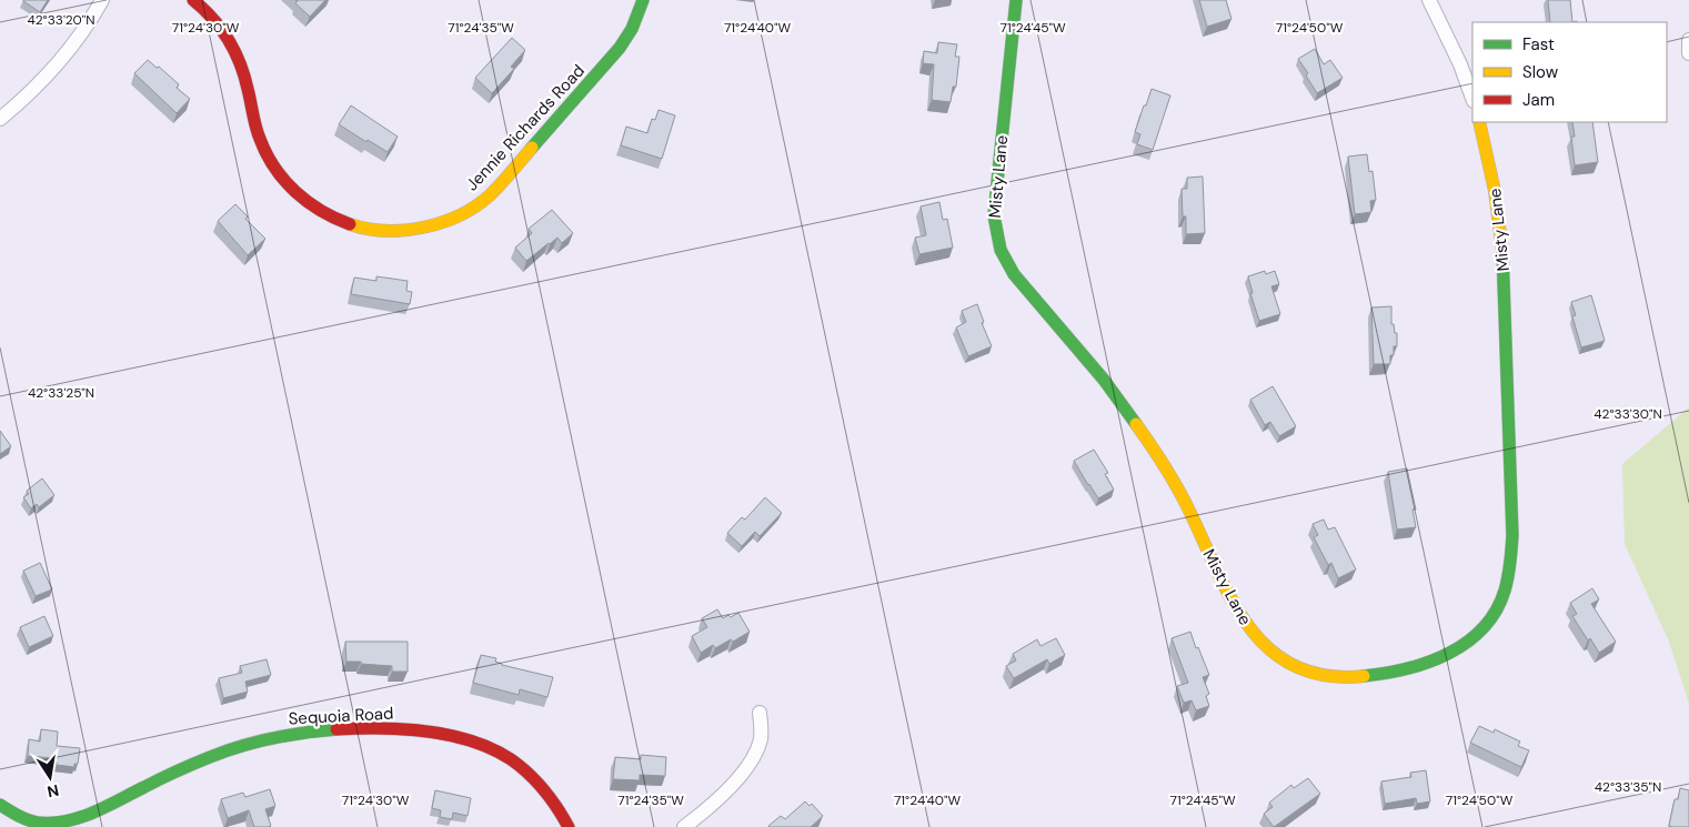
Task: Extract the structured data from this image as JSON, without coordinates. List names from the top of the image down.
{
  "streets": {
    "street": ["Jennie Richards Road", "Misty Lane", "Sequoia Road"]
  },
  "legend": ["Fast", "Slow", "Jam"],
  "north": "bottom",
  "coordinates": [
    "42°33'20\"N",
    "71°24'30\"W",
    "71°24'35\"W",
    "71°24'40\"W",
    "71°24'45\"W",
    "71°24'50\"W",
    "42°33'25\"N",
    "42°33'30\"N",
    "42°33'35\"N"
  ]
}
